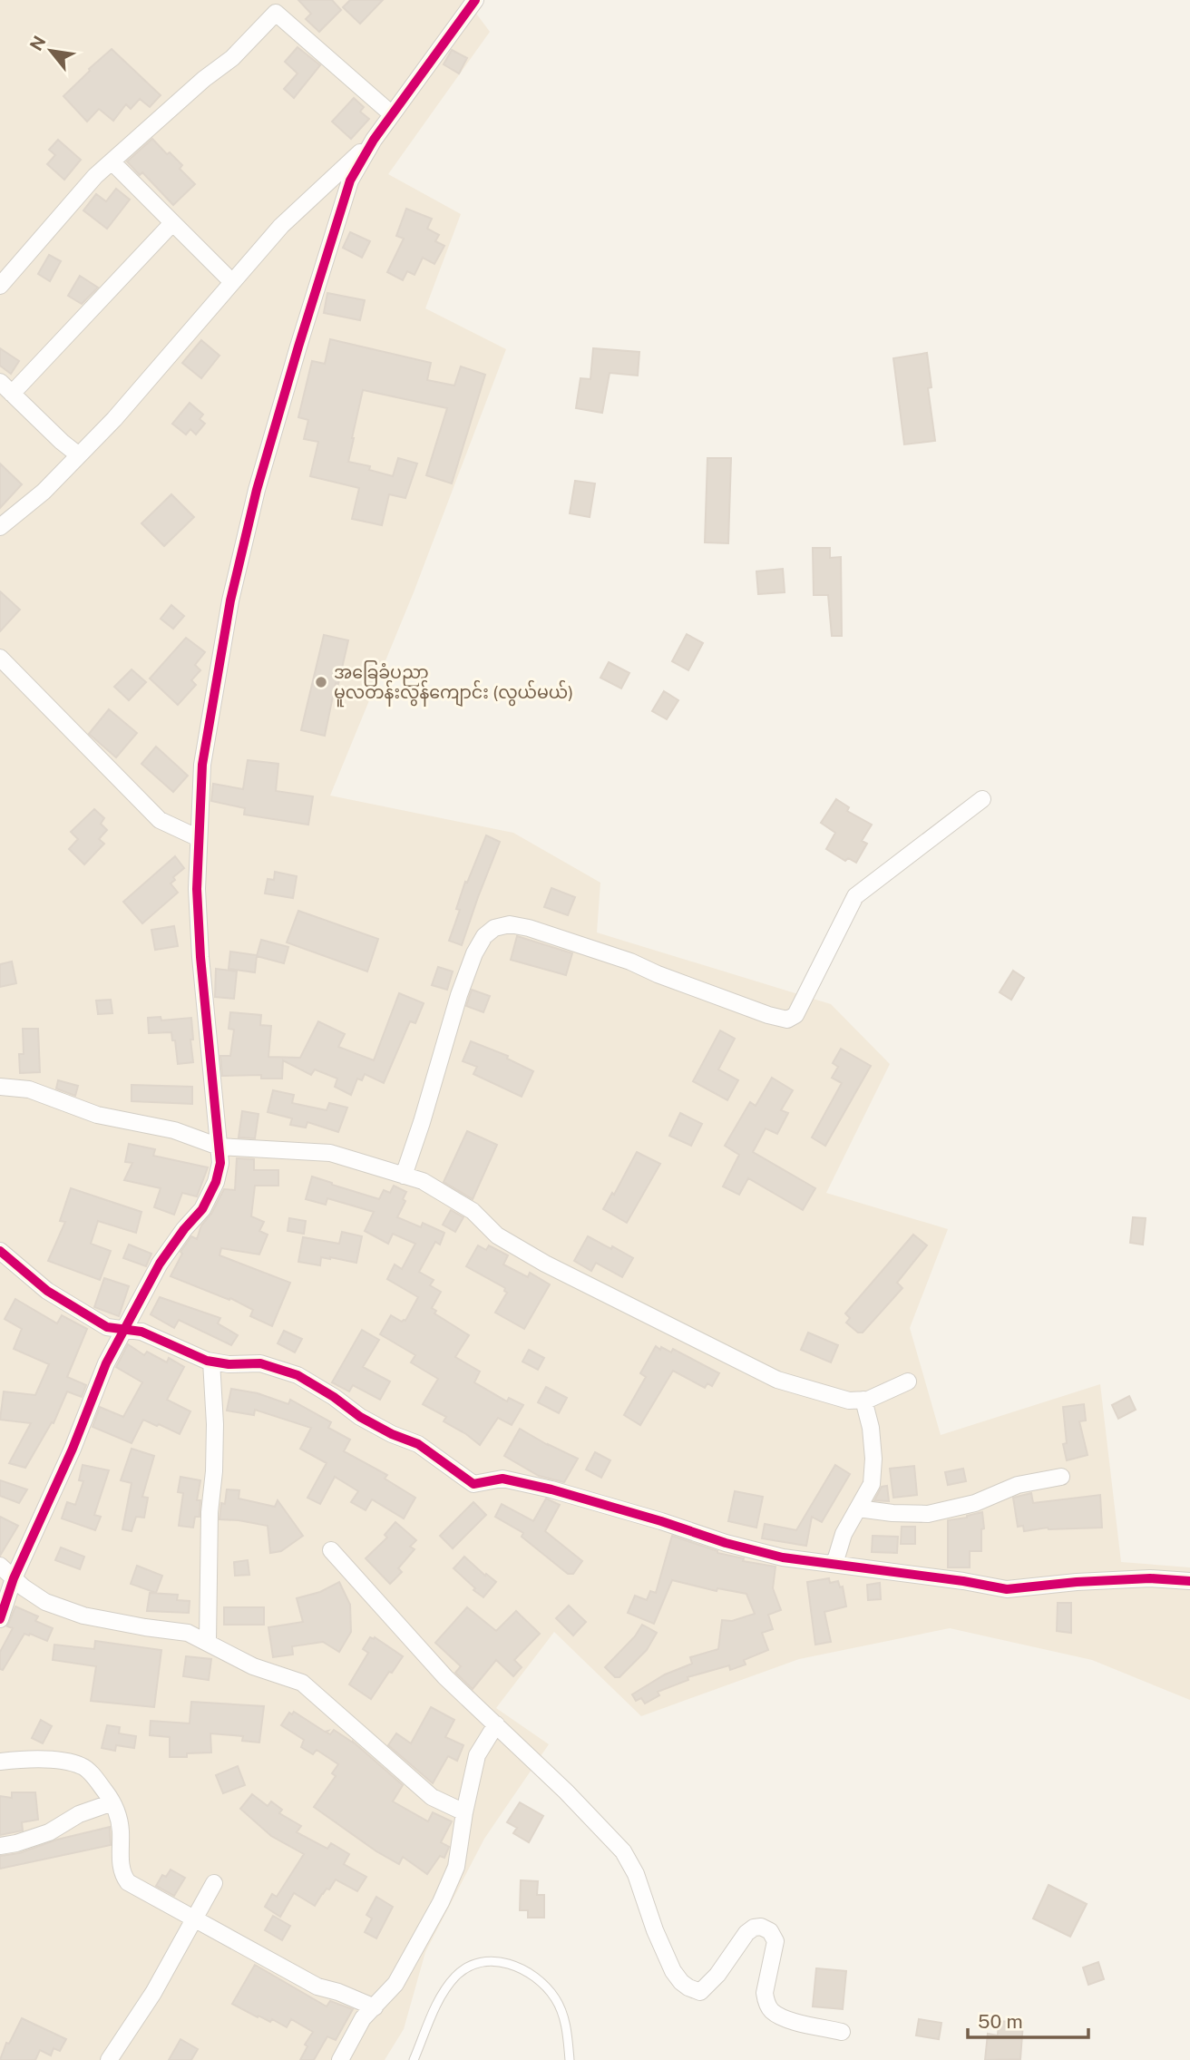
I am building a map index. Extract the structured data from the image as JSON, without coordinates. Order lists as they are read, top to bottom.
{
  "places": ["အခြေခံပညာ မူလတန်းလွန်ကျောင်း (လွယ်မယ်)"],
  "scale_bar": "50 m",
  "north": "top left"
}
